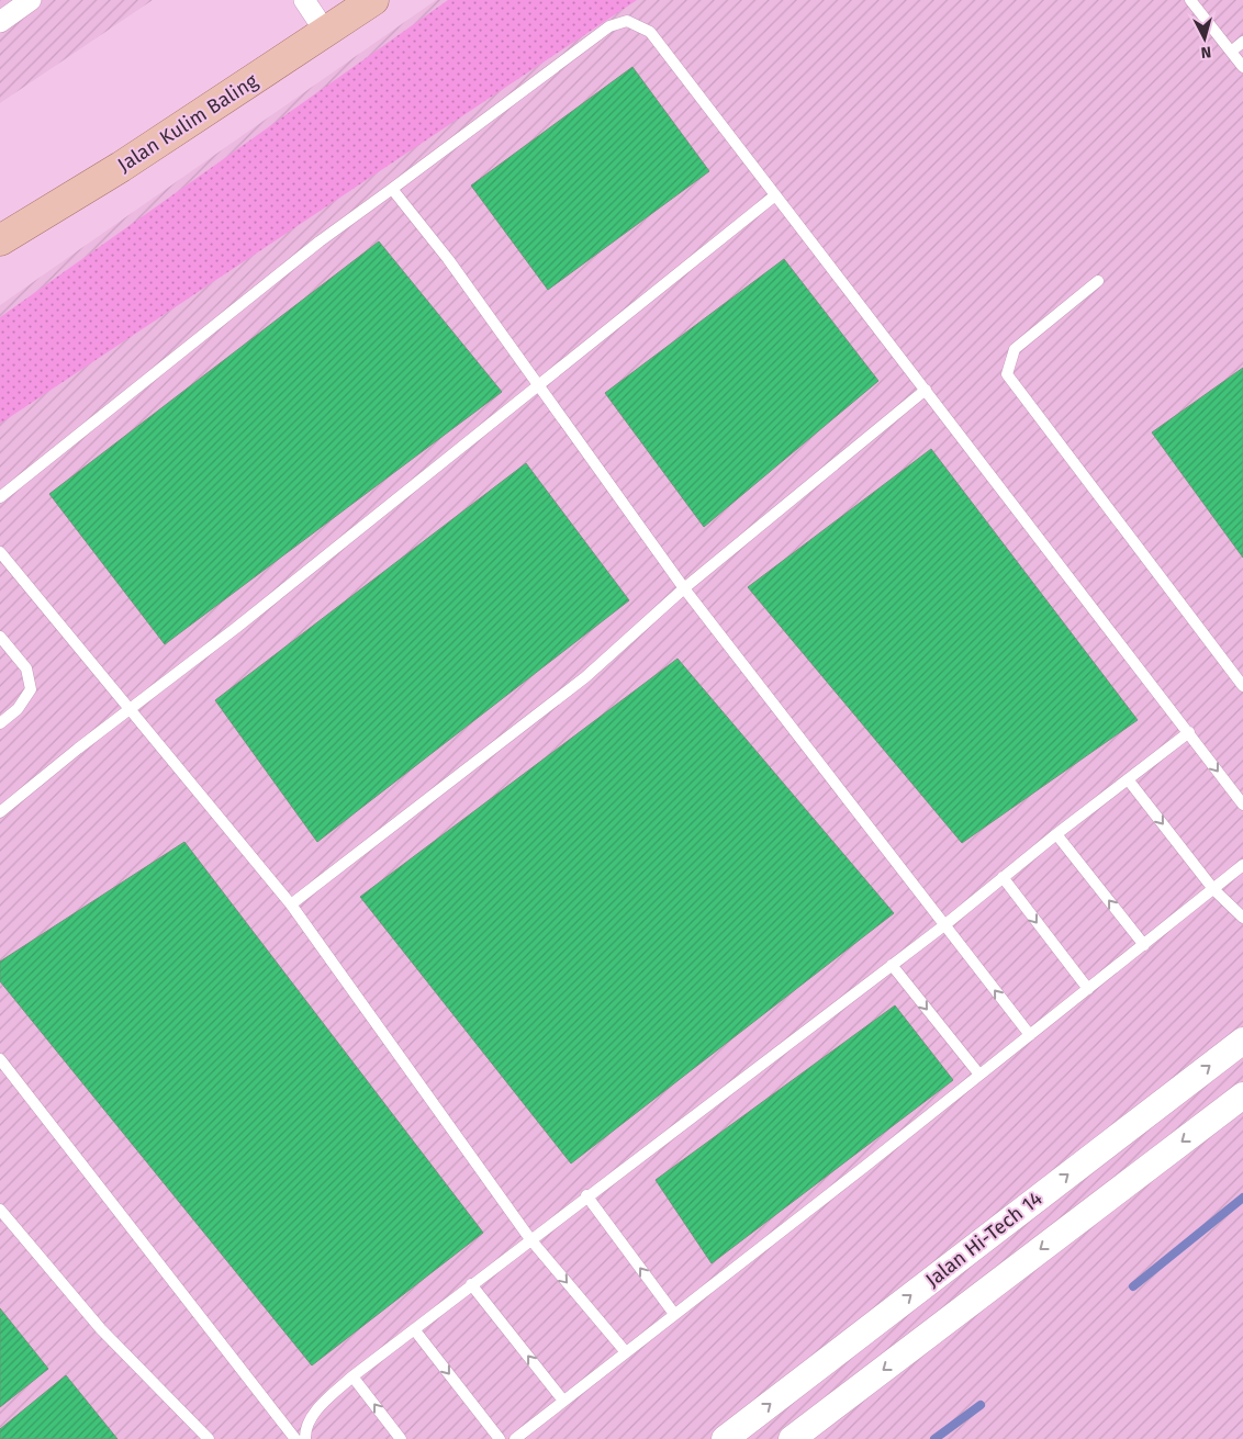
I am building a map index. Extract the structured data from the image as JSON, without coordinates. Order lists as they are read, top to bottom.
{
  "streets": {
    "main road": ["Jalan Kulim Baling"],
    "street": ["Jalan Hi-Tech 14"]
  },
  "north": "bottom"
}
